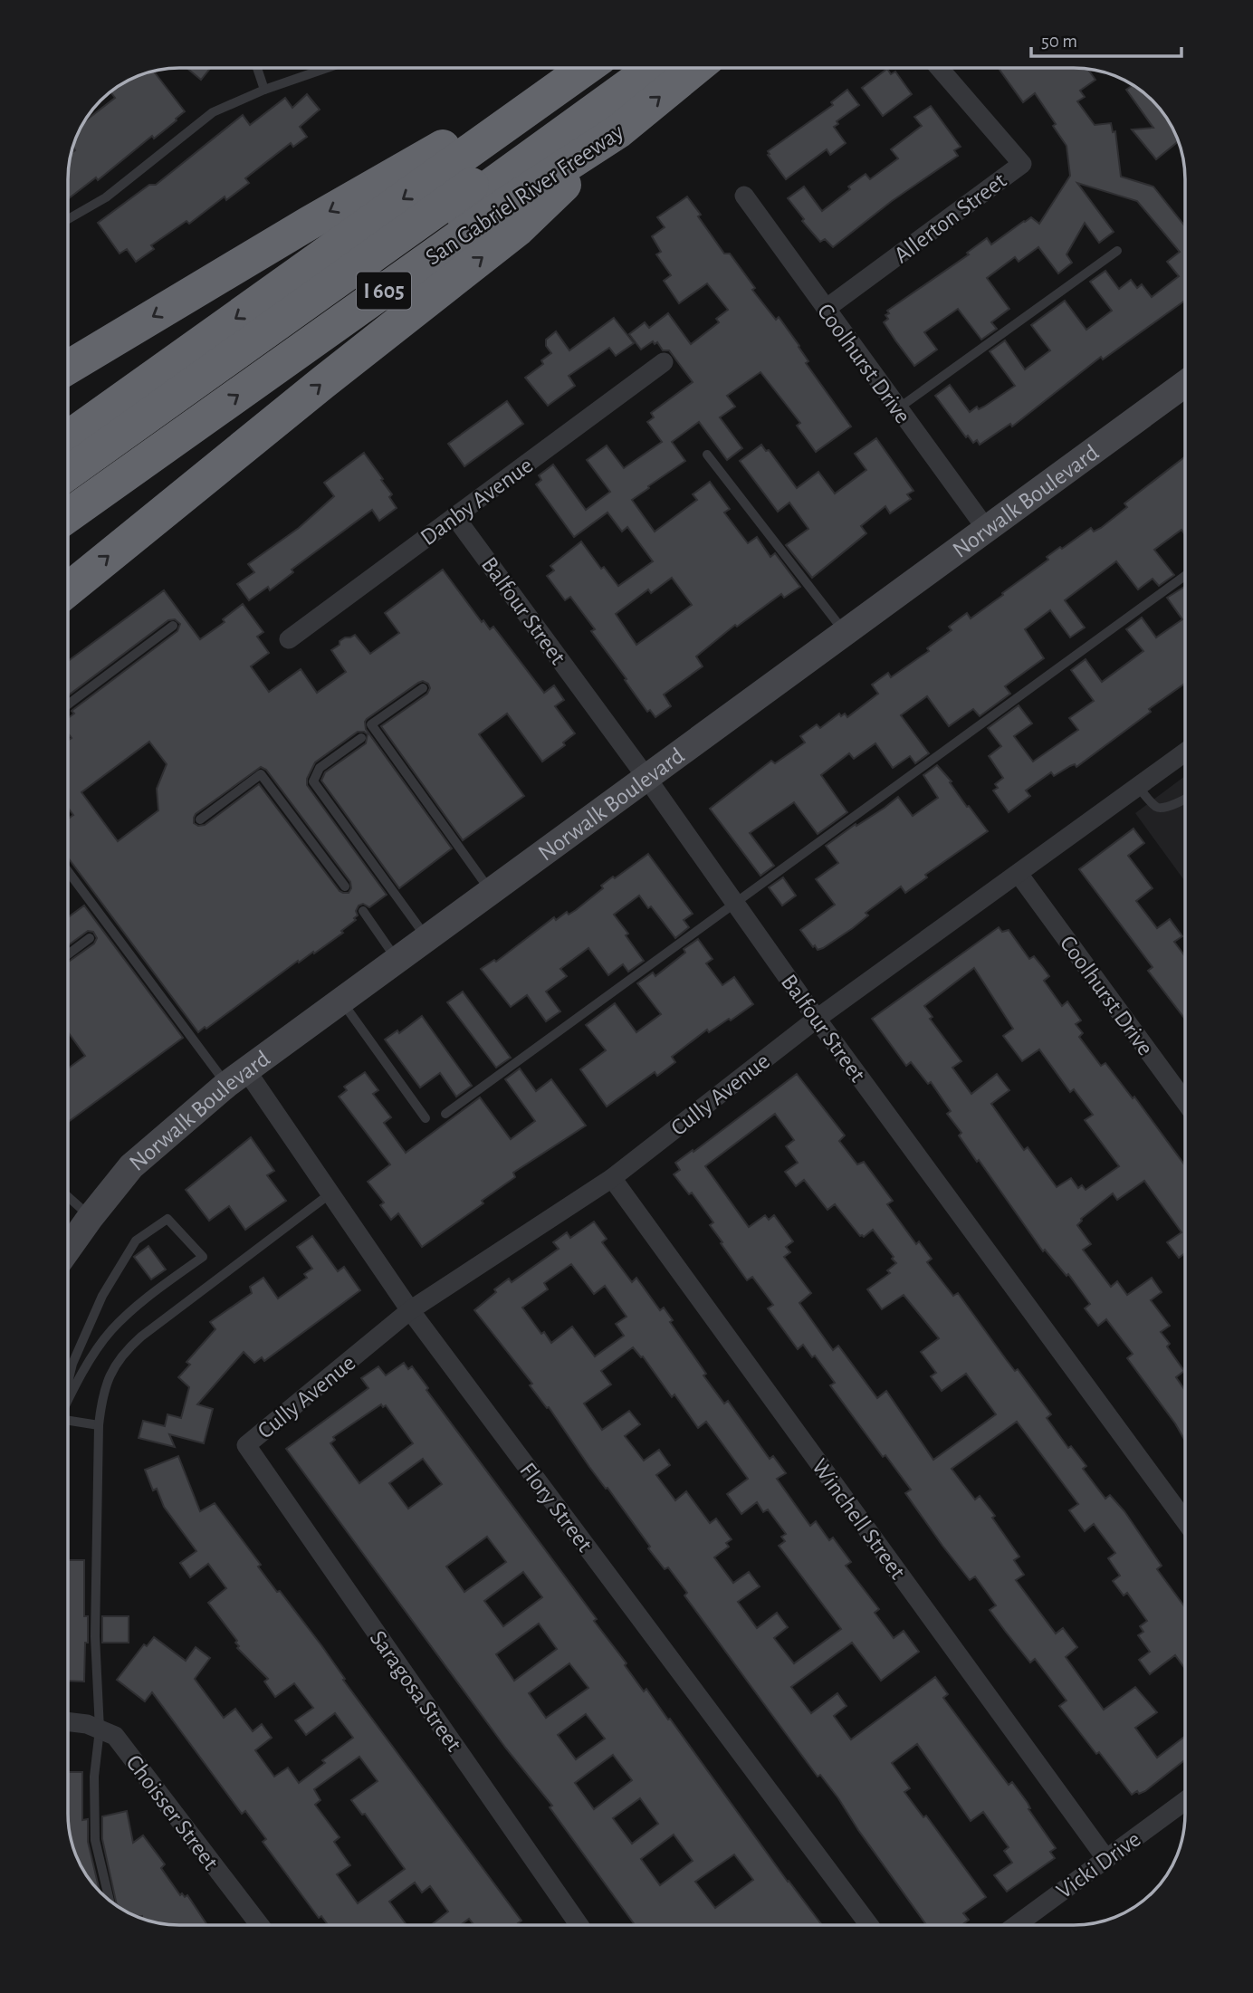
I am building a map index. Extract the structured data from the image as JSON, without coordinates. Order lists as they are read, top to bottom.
{
  "streets": {
    "highway": ["San Gabriel River Freeway", "I 605"],
    "main road": ["Norwalk Boulevard"],
    "street": [
      "Allerton Street",
      "Coolhurst Drive",
      "Danby Avenue",
      "Balfour Street",
      "Cully Avenue",
      "Flory Street",
      "Winchell Street",
      "Saragosa Street",
      "Choisser Street",
      "Vicki Drive"
    ]
  },
  "crossings": [
    ["Allerton Street", "Coolhurst Drive"],
    ["Coolhurst Drive", "Norwalk Boulevard"],
    ["Coolhurst Drive", "Cully Avenue"],
    ["Danby Avenue", "Balfour Street"],
    ["Norwalk Boulevard", "Balfour Street"],
    ["Norwalk Boulevard", "Flory Street"],
    ["Balfour Street", "Cully Avenue"],
    ["Cully Avenue", "Flory Street"],
    ["Cully Avenue", "Winchell Street"],
    ["Cully Avenue", "Saragosa Street"],
    ["Winchell Street", "Vicki Drive"]
  ],
  "scale_bar": "50 m"
}
